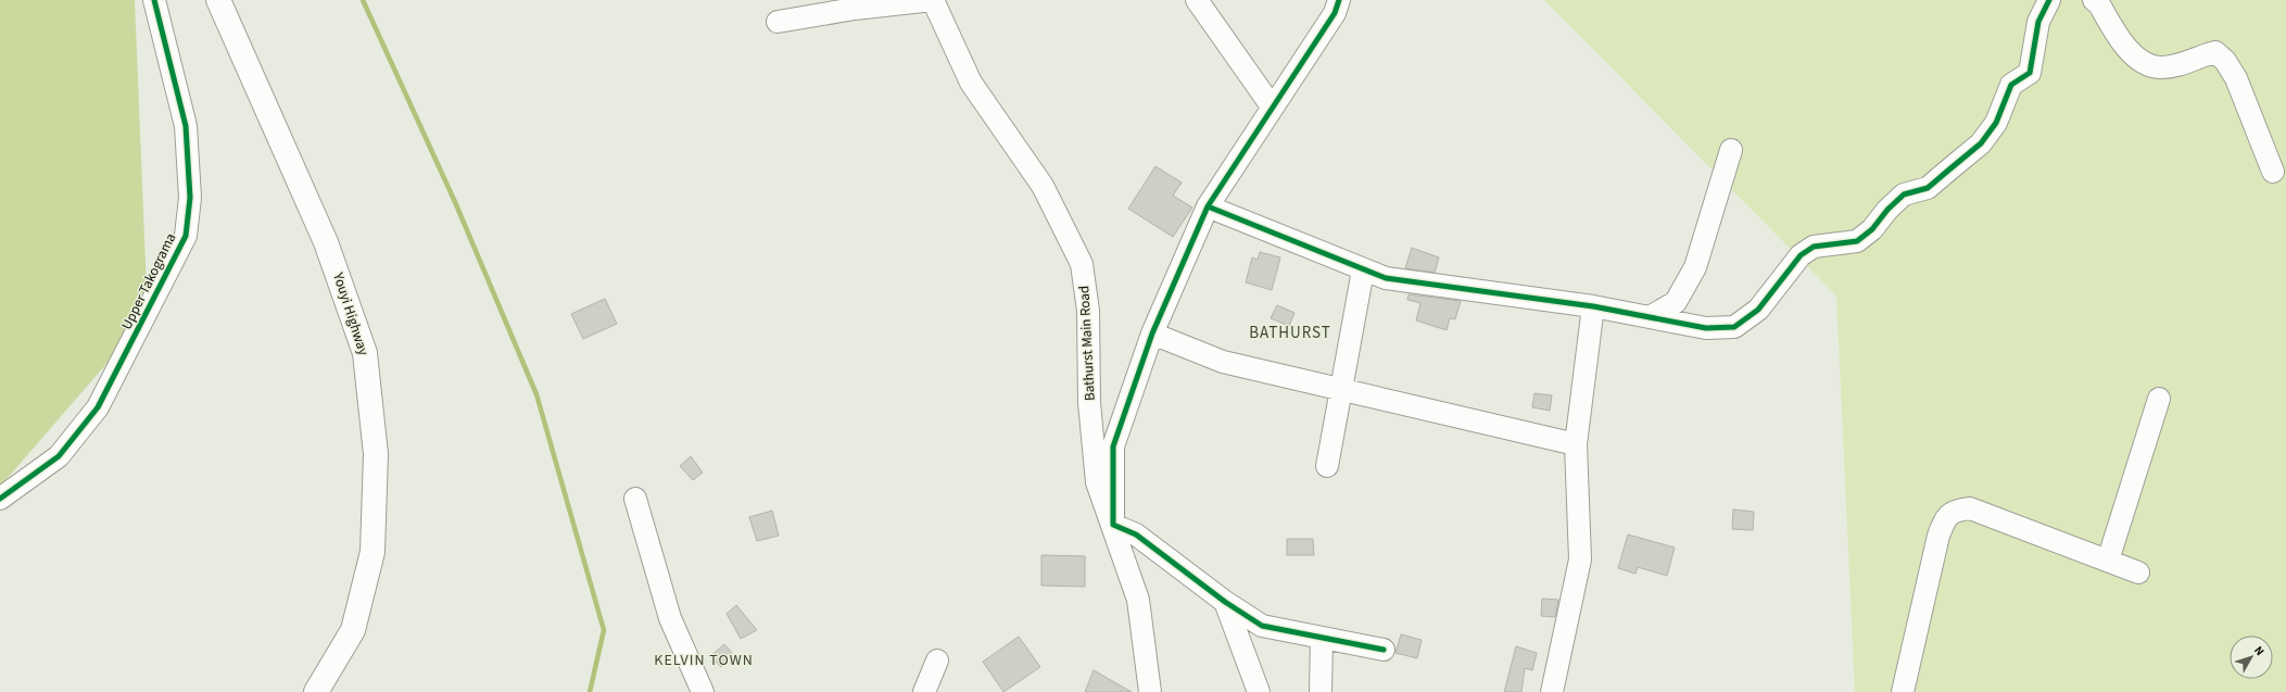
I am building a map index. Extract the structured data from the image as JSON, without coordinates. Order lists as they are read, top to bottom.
{
  "streets": {
    "main road": ["Youyi Highway"],
    "street": ["Upper Takograma", "Bathurst Main Road"]
  },
  "districts": ["BATHURST", "KELVIN TOWN"],
  "north": "top right"
}
